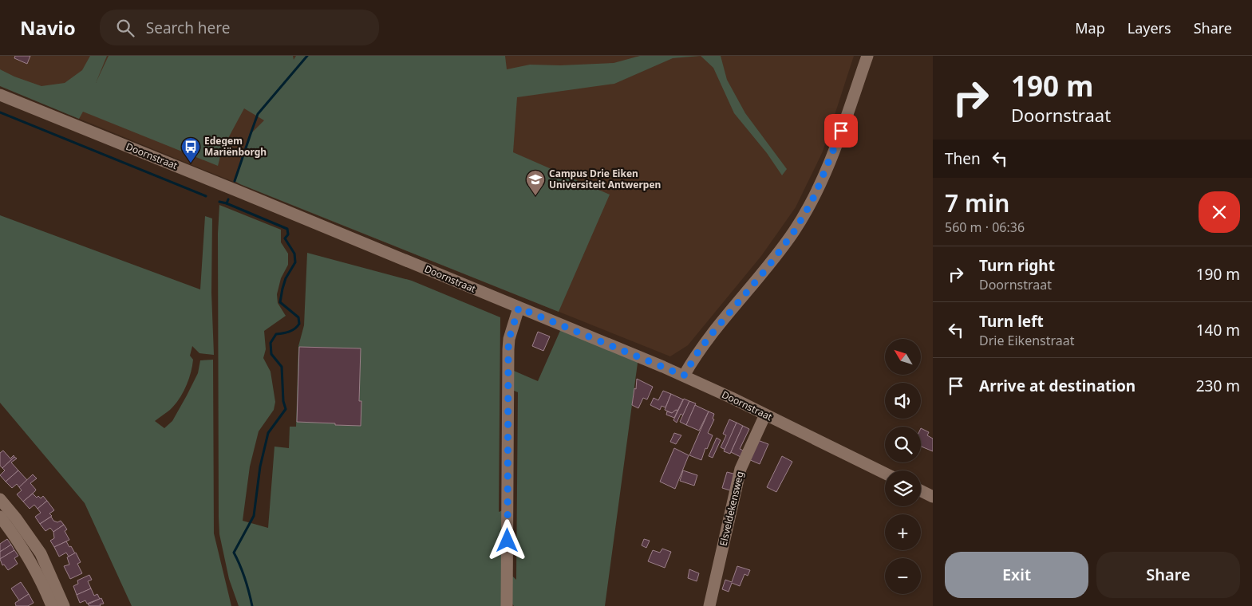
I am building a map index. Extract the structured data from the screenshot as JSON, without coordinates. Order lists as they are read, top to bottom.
{
  "streets": {
    "street": ["Doornstraat", "Elsveldekensweg"]
  },
  "crossings": [
    ["Doornstraat", "Elsveldekensweg"]
  ],
  "places": {
    "bus stop": ["Edegem Mariënborgh"],
    "school or university": ["Campus Drie Eiken Universiteit Antwerpen"]
  },
  "north": "top left",
  "page": {
    "header": "Navio",
    "search": "Search here",
    "nav": ["Map", "Layers", "Share"],
    "turn": ["190 m", "Doornstraat"],
    "then": "Then",
    "heading": ["7 min", "560 m · 06:36"],
    "list": [
      {
        "name": "Turn right",
        "note": "Doornstraat",
        "value": "190 m"
      },
      {
        "name": "Turn left",
        "note": "Drie Eikenstraat",
        "value": "140 m"
      },
      {
        "name": "Arrive at destination",
        "value": "230 m"
      }
    ],
    "map_buttons": ["+", "−"],
    "buttons": ["Exit", "Share"]
  }
}
